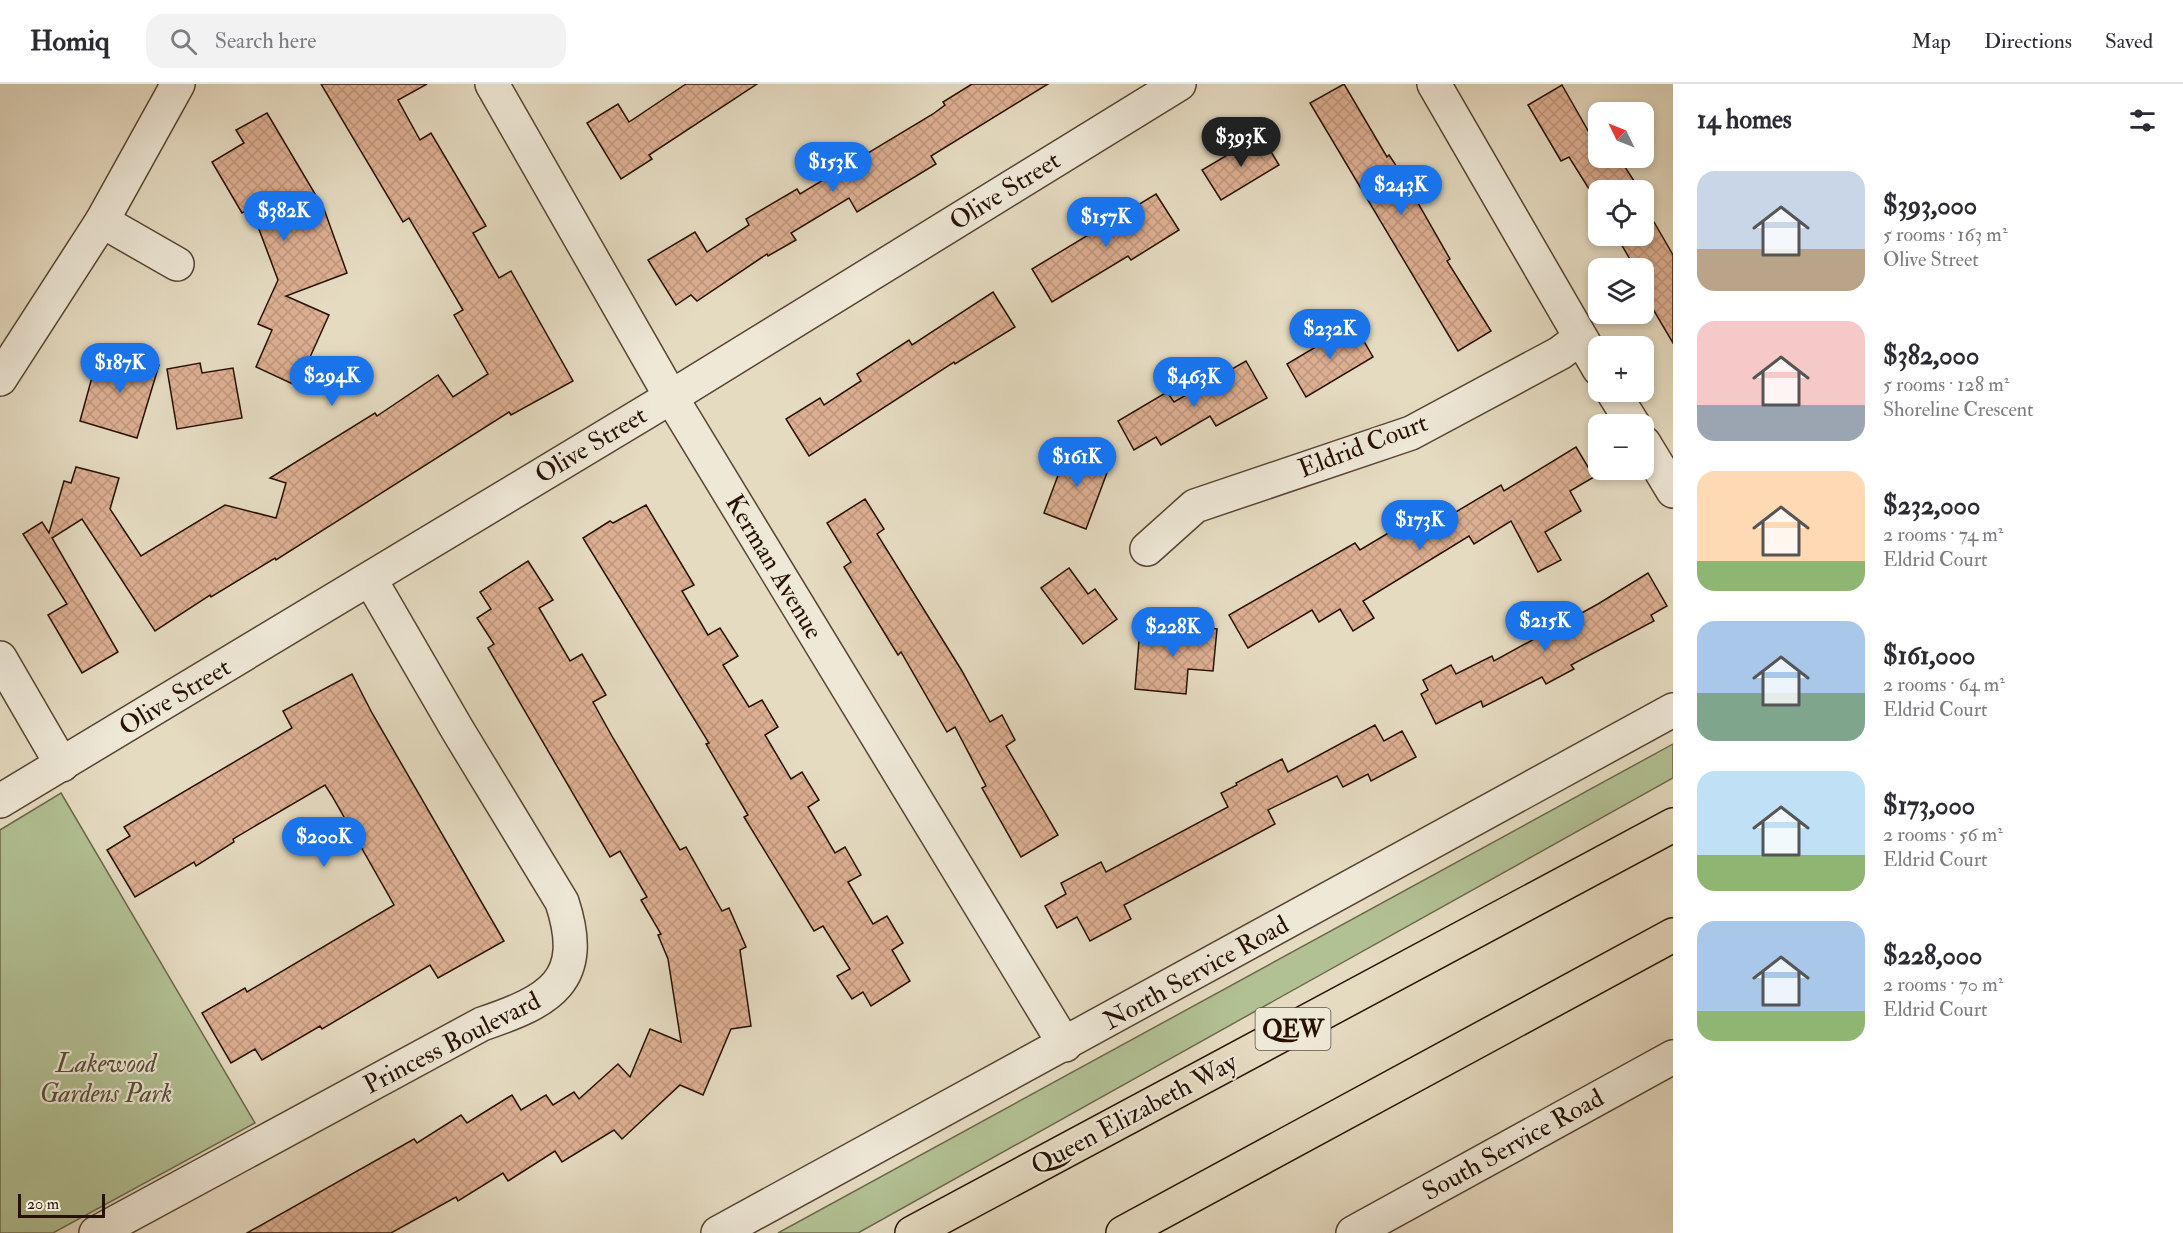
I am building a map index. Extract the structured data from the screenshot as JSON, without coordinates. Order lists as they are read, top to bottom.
{
  "streets": {
    "highway": ["QEW", "Queen Elizabeth Way"],
    "street": [
      "Olive Street",
      "Eldrid Court",
      "Kerman Avenue",
      "North Service Road",
      "Princess Boulevard",
      "South Service Road"
    ]
  },
  "crossings": [
    ["Olive Street", "Kerman Avenue"],
    ["Olive Street", "Princess Boulevard"],
    ["Kerman Avenue", "North Service Road"]
  ],
  "parks": ["Lakewood Gardens Park"],
  "scale_bar": "20 m",
  "north": "top left",
  "page": {
    "header": "Homiq",
    "search": "Search here",
    "nav": ["Map", "Directions", "Saved"],
    "heading": "14 homes",
    "map_buttons": ["+", "−"],
    "price": [
      "$393K",
      "$153K",
      "$243K",
      "$382K",
      "$157K",
      "$232K",
      "$187K",
      "$294K",
      "$463K",
      "$161K",
      "$173K",
      "$215K",
      "$228K",
      "$200K"
    ],
    "list": [
      {
        "name": "$393,000",
        "note": "5 rooms · 163 m² · Olive Street"
      },
      {
        "name": "$382,000",
        "note": "5 rooms · 128 m² · Shoreline Crescent"
      },
      {
        "name": "$232,000",
        "note": "2 rooms · 74 m² · Eldrid Court"
      },
      {
        "name": "$161,000",
        "note": "2 rooms · 64 m² · Eldrid Court"
      },
      {
        "name": "$173,000",
        "note": "2 rooms · 56 m² · Eldrid Court"
      },
      {
        "name": "$228,000",
        "note": "2 rooms · 70 m² · Eldrid Court"
      }
    ],
    "scale": "20 m"
  }
}
